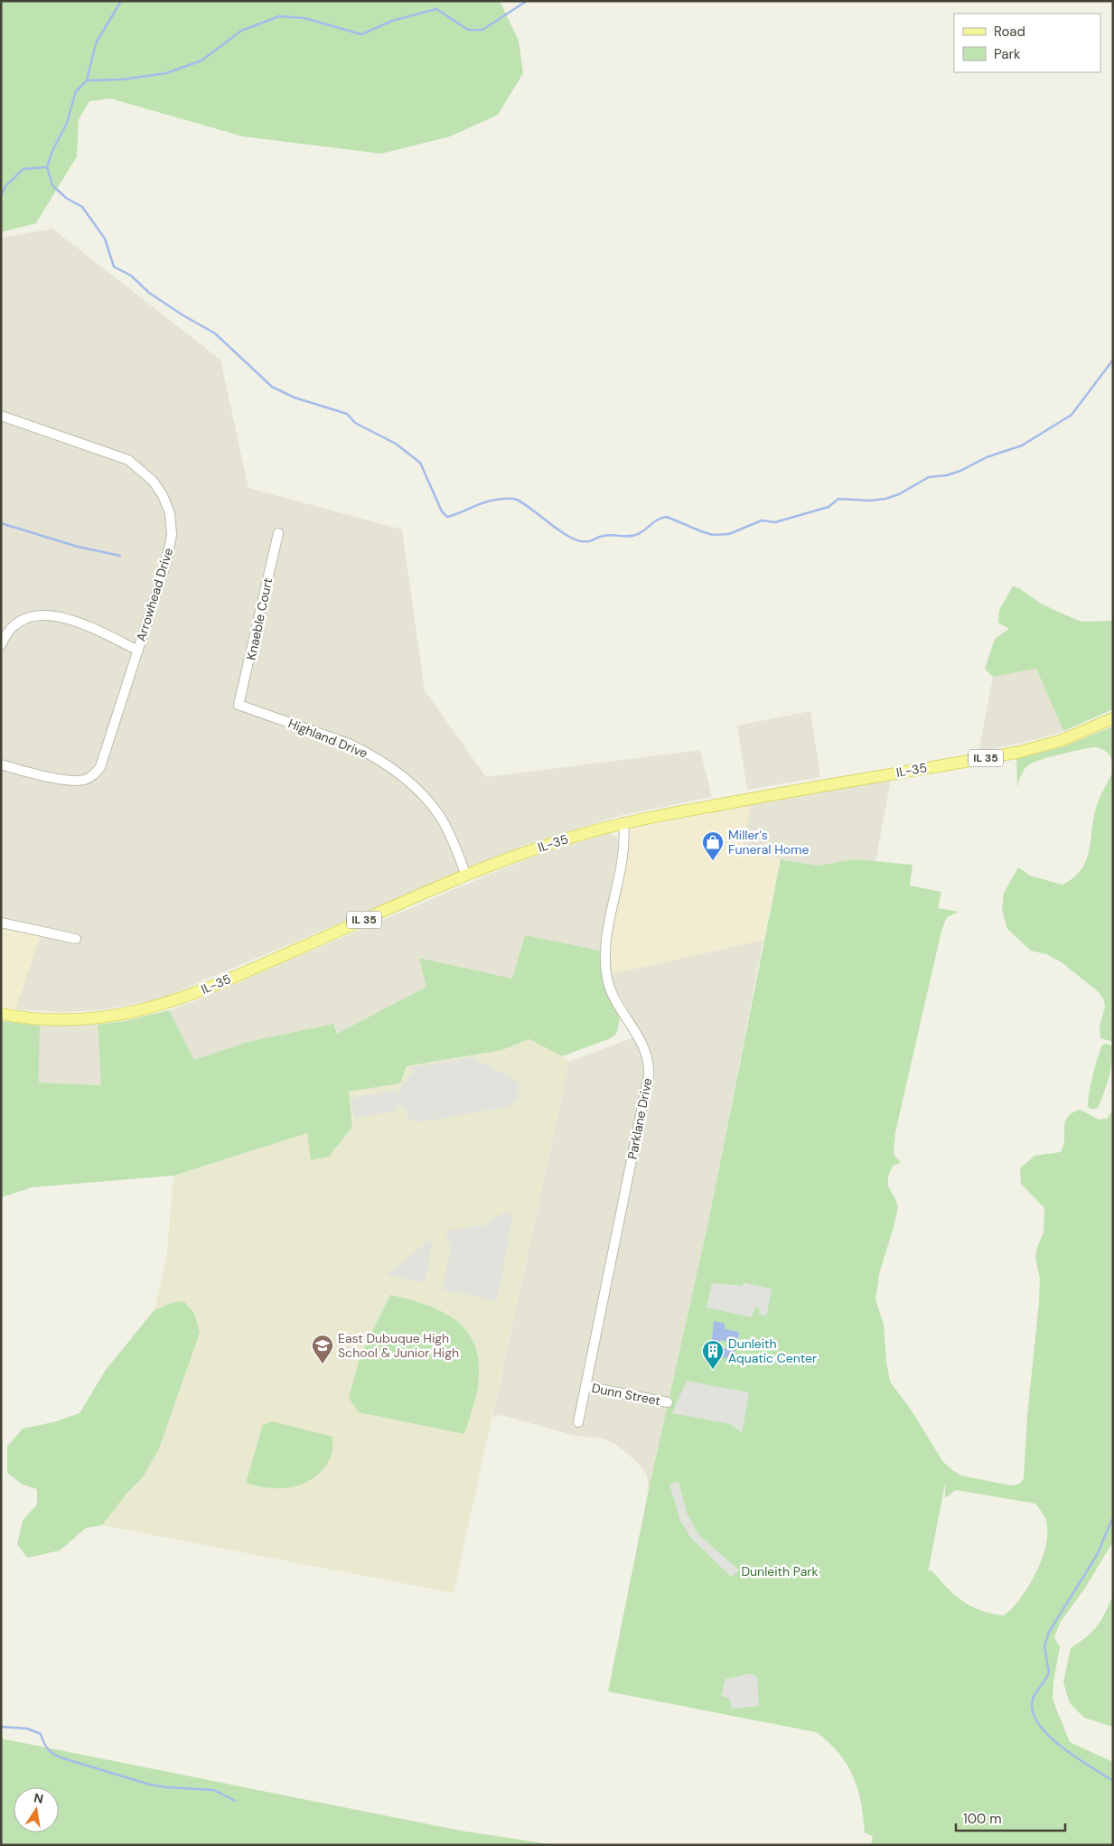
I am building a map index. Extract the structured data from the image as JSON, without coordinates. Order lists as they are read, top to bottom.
{
  "streets": {
    "main road": ["IL 35", "IL-35"],
    "street": [
      "Arrowhead Drive",
      "Knaeble Court",
      "Highland Drive",
      "Parklane Drive",
      "Dunn Street"
    ]
  },
  "crossings": [
    ["Knaeble Court", "Highland Drive"],
    ["Highland Drive", "IL-35"],
    ["IL-35", "Parklane Drive"],
    ["Parklane Drive", "Dunn Street"]
  ],
  "parks": ["Dunleith Park"],
  "places": {
    "shop": ["Miller's Funeral Home"],
    "school or university": ["East Dubuque High School & Junior High"],
    "building": ["Dunleith Aquatic Center"]
  },
  "legend": ["Road", "Park"],
  "scale_bar": "100 m",
  "north": "top"
}
